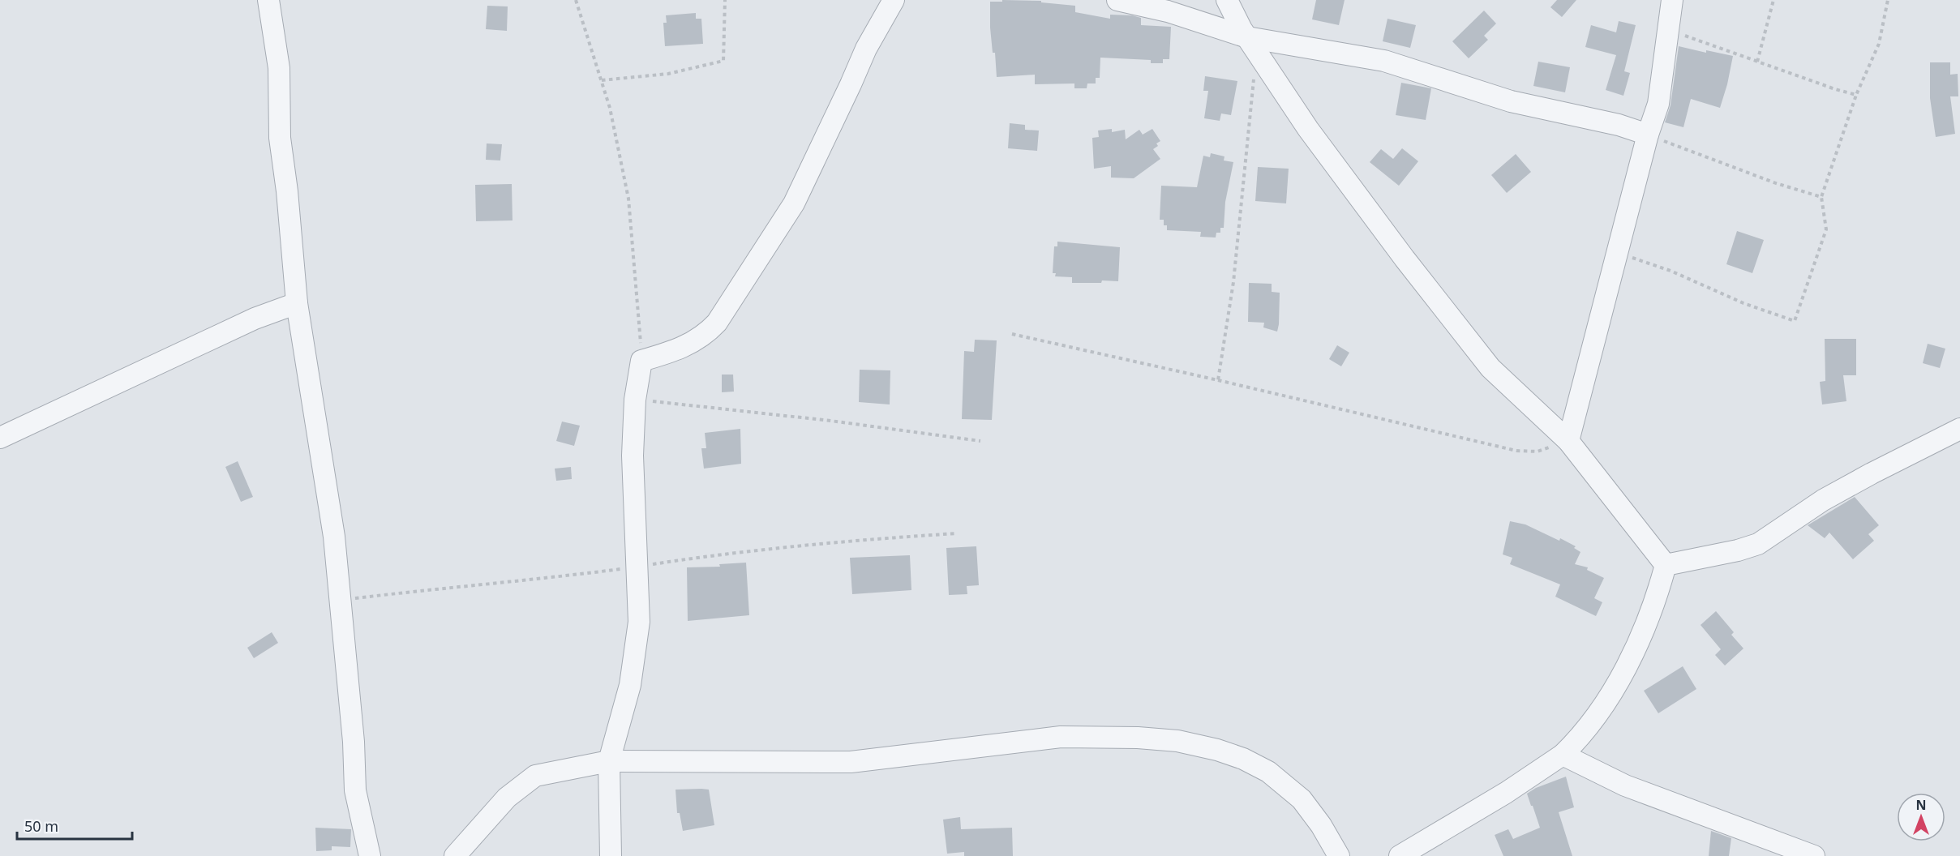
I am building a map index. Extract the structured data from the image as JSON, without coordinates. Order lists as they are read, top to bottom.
{
  "scale_bar": "50 m",
  "north": "top"
}
